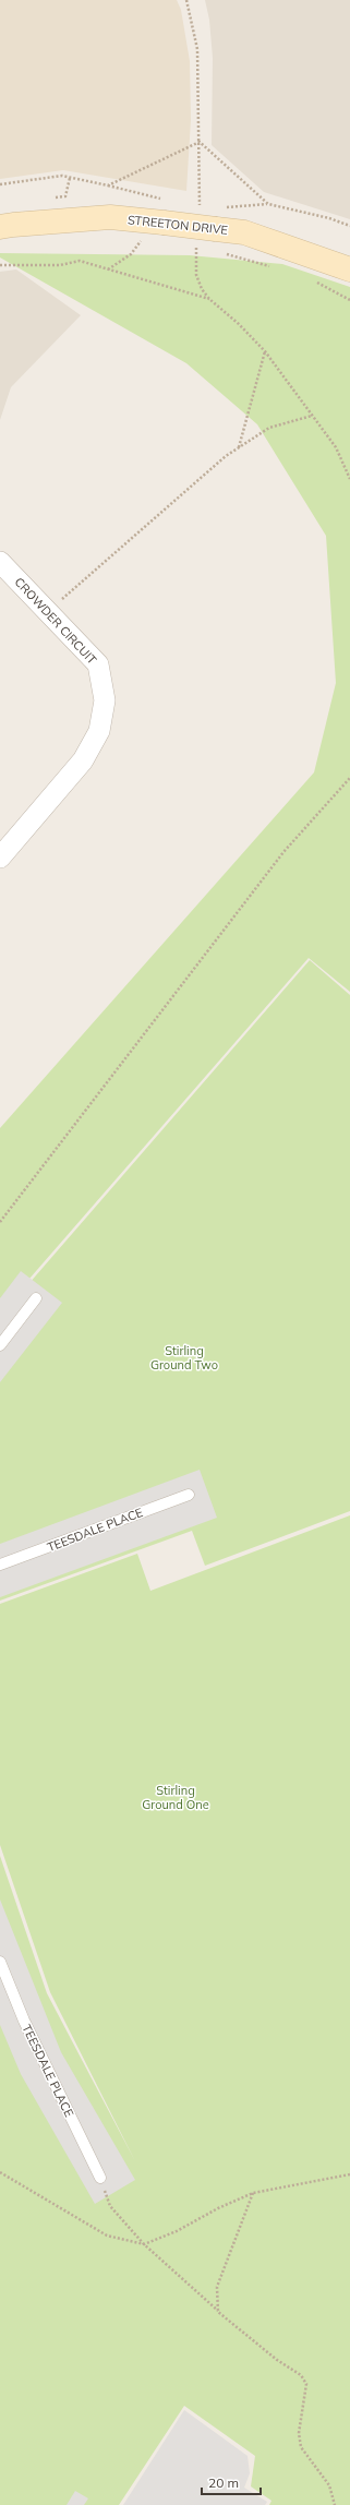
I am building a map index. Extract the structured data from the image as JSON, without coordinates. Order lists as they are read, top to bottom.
{
  "streets": {
    "main road": ["STREETON DRIVE"],
    "street": ["CROWDER CIRCUIT"],
    "lane": ["TEESDALE PLACE"]
  },
  "parks": ["Stirling Ground Two", "Stirling Ground One"],
  "scale_bar": "20 m"
}
